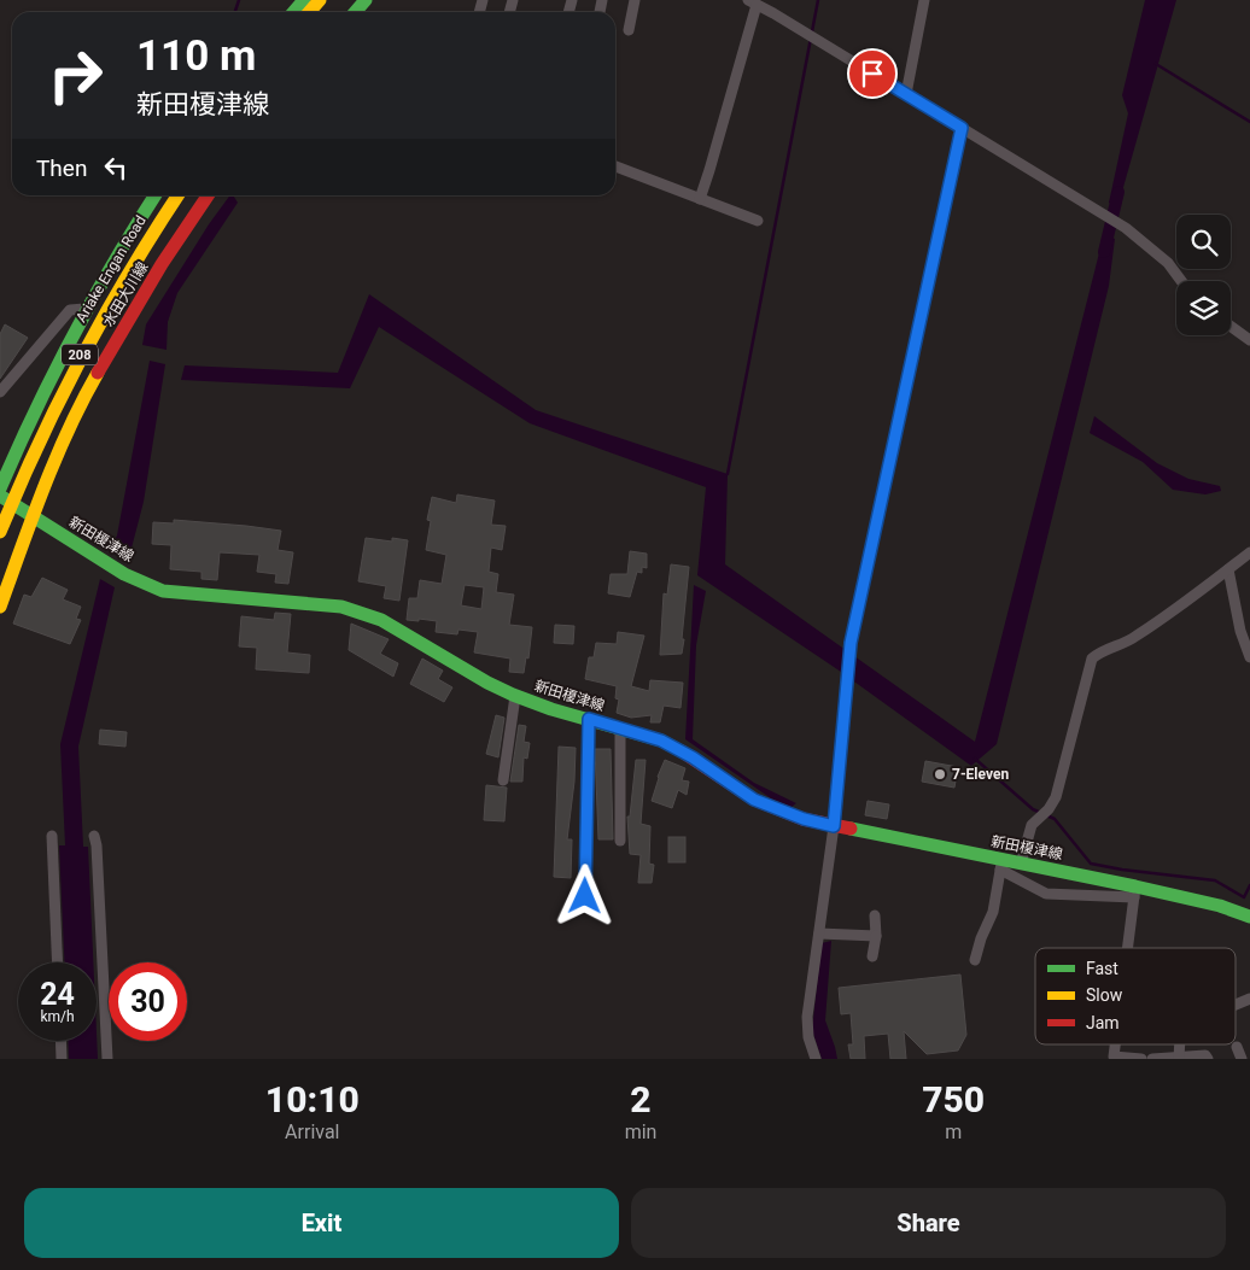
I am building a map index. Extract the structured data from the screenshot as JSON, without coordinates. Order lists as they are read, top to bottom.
{
  "streets": {
    "main road": [
      "Ariake Engan Road",
      "水田大川線",
      "208",
      "新田榎津線"
    ]
  },
  "crossings": [
    ["水田大川線", "新田榎津線"]
  ],
  "places": ["7-Eleven"],
  "legend": ["Fast", "Slow", "Jam"],
  "page": {
    "turn": ["110 m", "新田榎津線"],
    "then": "Then",
    "speed": "24 km/h",
    "limit": "30",
    "eta": [
      "10:10",
      "Arrival",
      "2",
      "min",
      "750",
      "m"
    ],
    "buttons": ["Exit", "Share"]
  }
}
